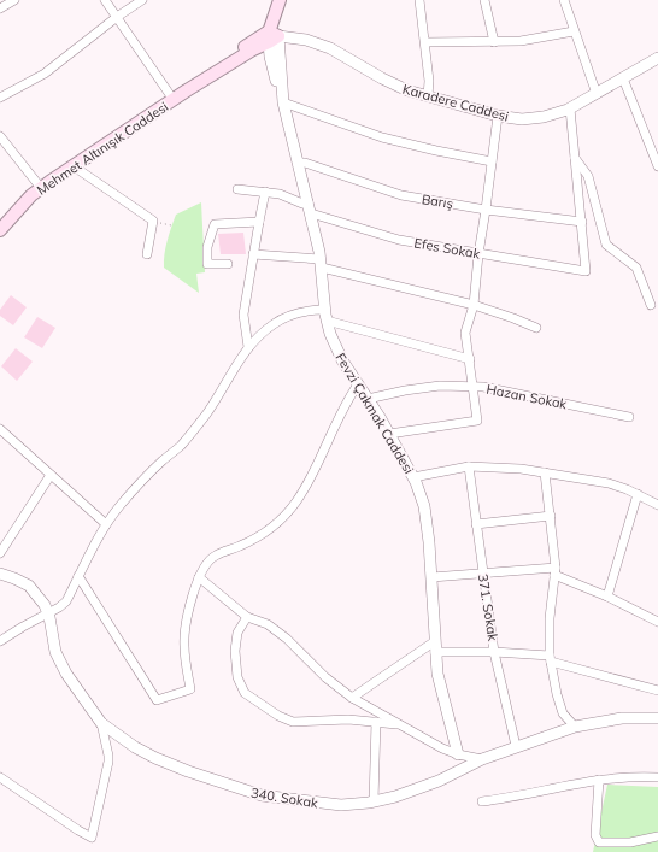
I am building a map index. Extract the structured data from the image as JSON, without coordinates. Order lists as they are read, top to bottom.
{
  "streets": {
    "main road": ["Mehmet Altınışık Caddesi", "Fevzi Çakmak Caddesi"],
    "street": [
      "Karadere Caddesi",
      "Barış",
      "Efes Sokak",
      "Hazan Sokak",
      "371. Sokak",
      "340. Sokak"
    ]
  },
  "crossings": [
    ["Karadere Caddesi", "Mehmet Altınışık Caddesi"],
    ["Karadere Caddesi", "Fevzi Çakmak Caddesi"],
    ["Mehmet Altınışık Caddesi", "Fevzi Çakmak Caddesi"],
    ["Barış", "Efes Sokak"],
    ["Barış", "Fevzi Çakmak Caddesi"],
    ["Efes Sokak", "Fevzi Çakmak Caddesi"],
    ["Hazan Sokak", "Fevzi Çakmak Caddesi"],
    ["371. Sokak", "340. Sokak"]
  ]
}
